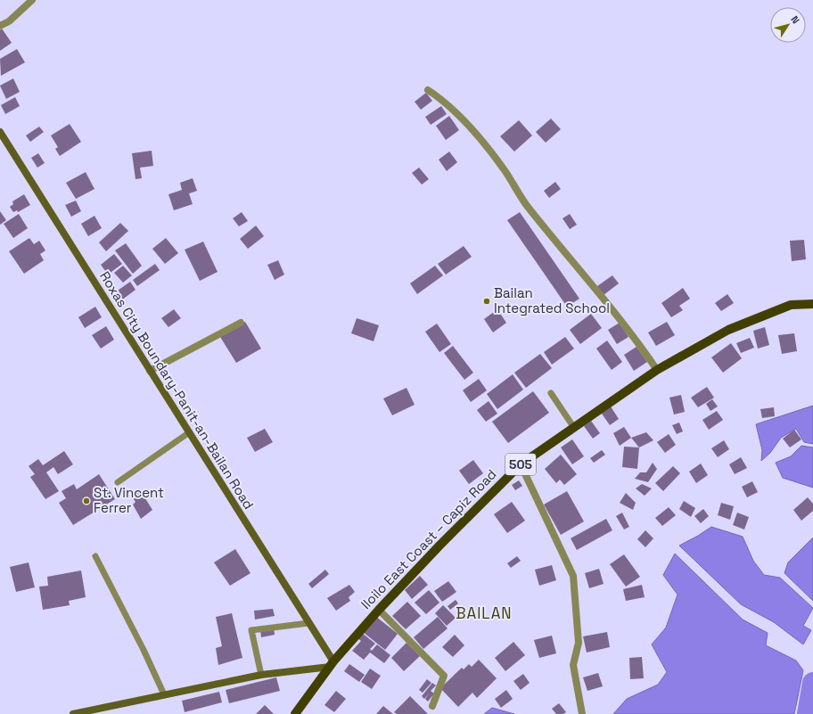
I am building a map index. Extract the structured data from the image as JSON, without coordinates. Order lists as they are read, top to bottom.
{
  "streets": {
    "main road": ["Roxas City Boundary-Panit-an-Bailan Road", "505", "Iloilo East Coast – Capiz Road"]
  },
  "crossings": [
    ["Roxas City Boundary-Panit-an-Bailan Road", "Iloilo East Coast – Capiz Road"]
  ],
  "districts": ["BAILAN"],
  "places": ["Bailan Integrated School", "St. Vincent Ferrer"],
  "north": "top right"
}
